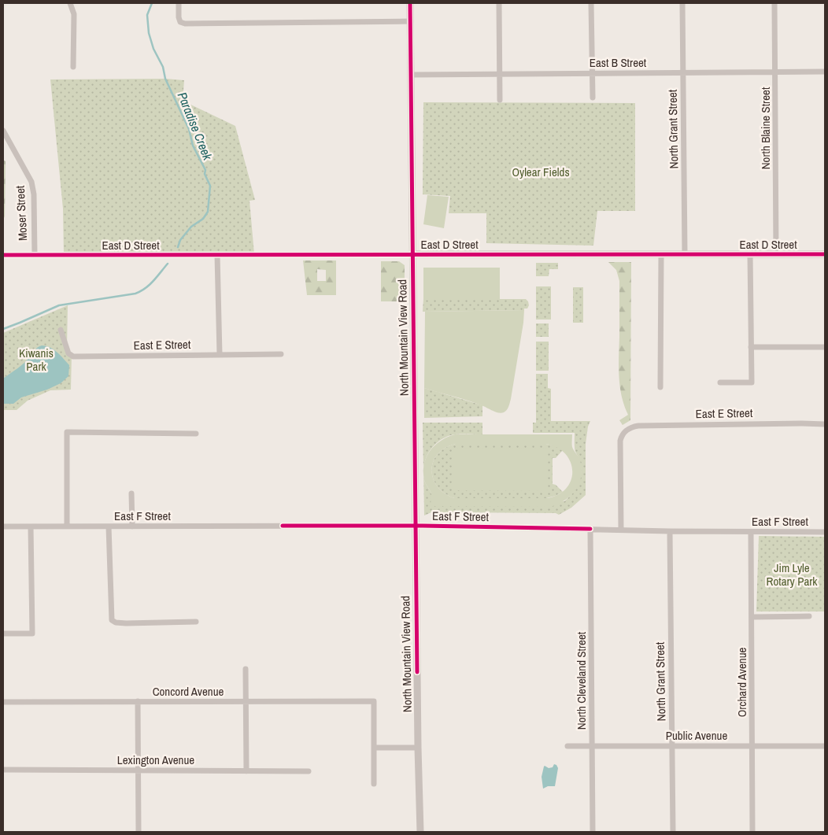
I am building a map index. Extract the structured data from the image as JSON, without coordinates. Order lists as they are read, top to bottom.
{
  "streets": {
    "street": [
      "East B Street",
      "North Blaine Street",
      "North Grant Street",
      "Moser Street",
      "East D Street",
      "North Mountain View Road",
      "East E Street",
      "East F Street",
      "North Cleveland Street",
      "Orchard Avenue",
      "Concord Avenue",
      "Public Avenue",
      "Lexington Avenue"
    ]
  },
  "crossings": [
    ["East B Street", "North Blaine Street"],
    ["East B Street", "North Grant Street"],
    ["East B Street", "North Mountain View Road"],
    ["North Blaine Street", "East D Street"],
    ["North Grant Street", "East D Street"],
    ["North Grant Street", "East F Street"],
    ["North Grant Street", "Public Avenue"],
    ["Moser Street", "East D Street"],
    ["East D Street", "North Mountain View Road"],
    ["North Mountain View Road", "East F Street"],
    ["East E Street", "East F Street"],
    ["East F Street", "North Cleveland Street"],
    ["East F Street", "Orchard Avenue"],
    ["North Cleveland Street", "Public Avenue"],
    ["Orchard Avenue", "Public Avenue"]
  ],
  "water": ["Paradise Creek"],
  "parks": ["Oylear Fields", "Kiwanis Park", "Jim Lyle Rotary Park"]
}
